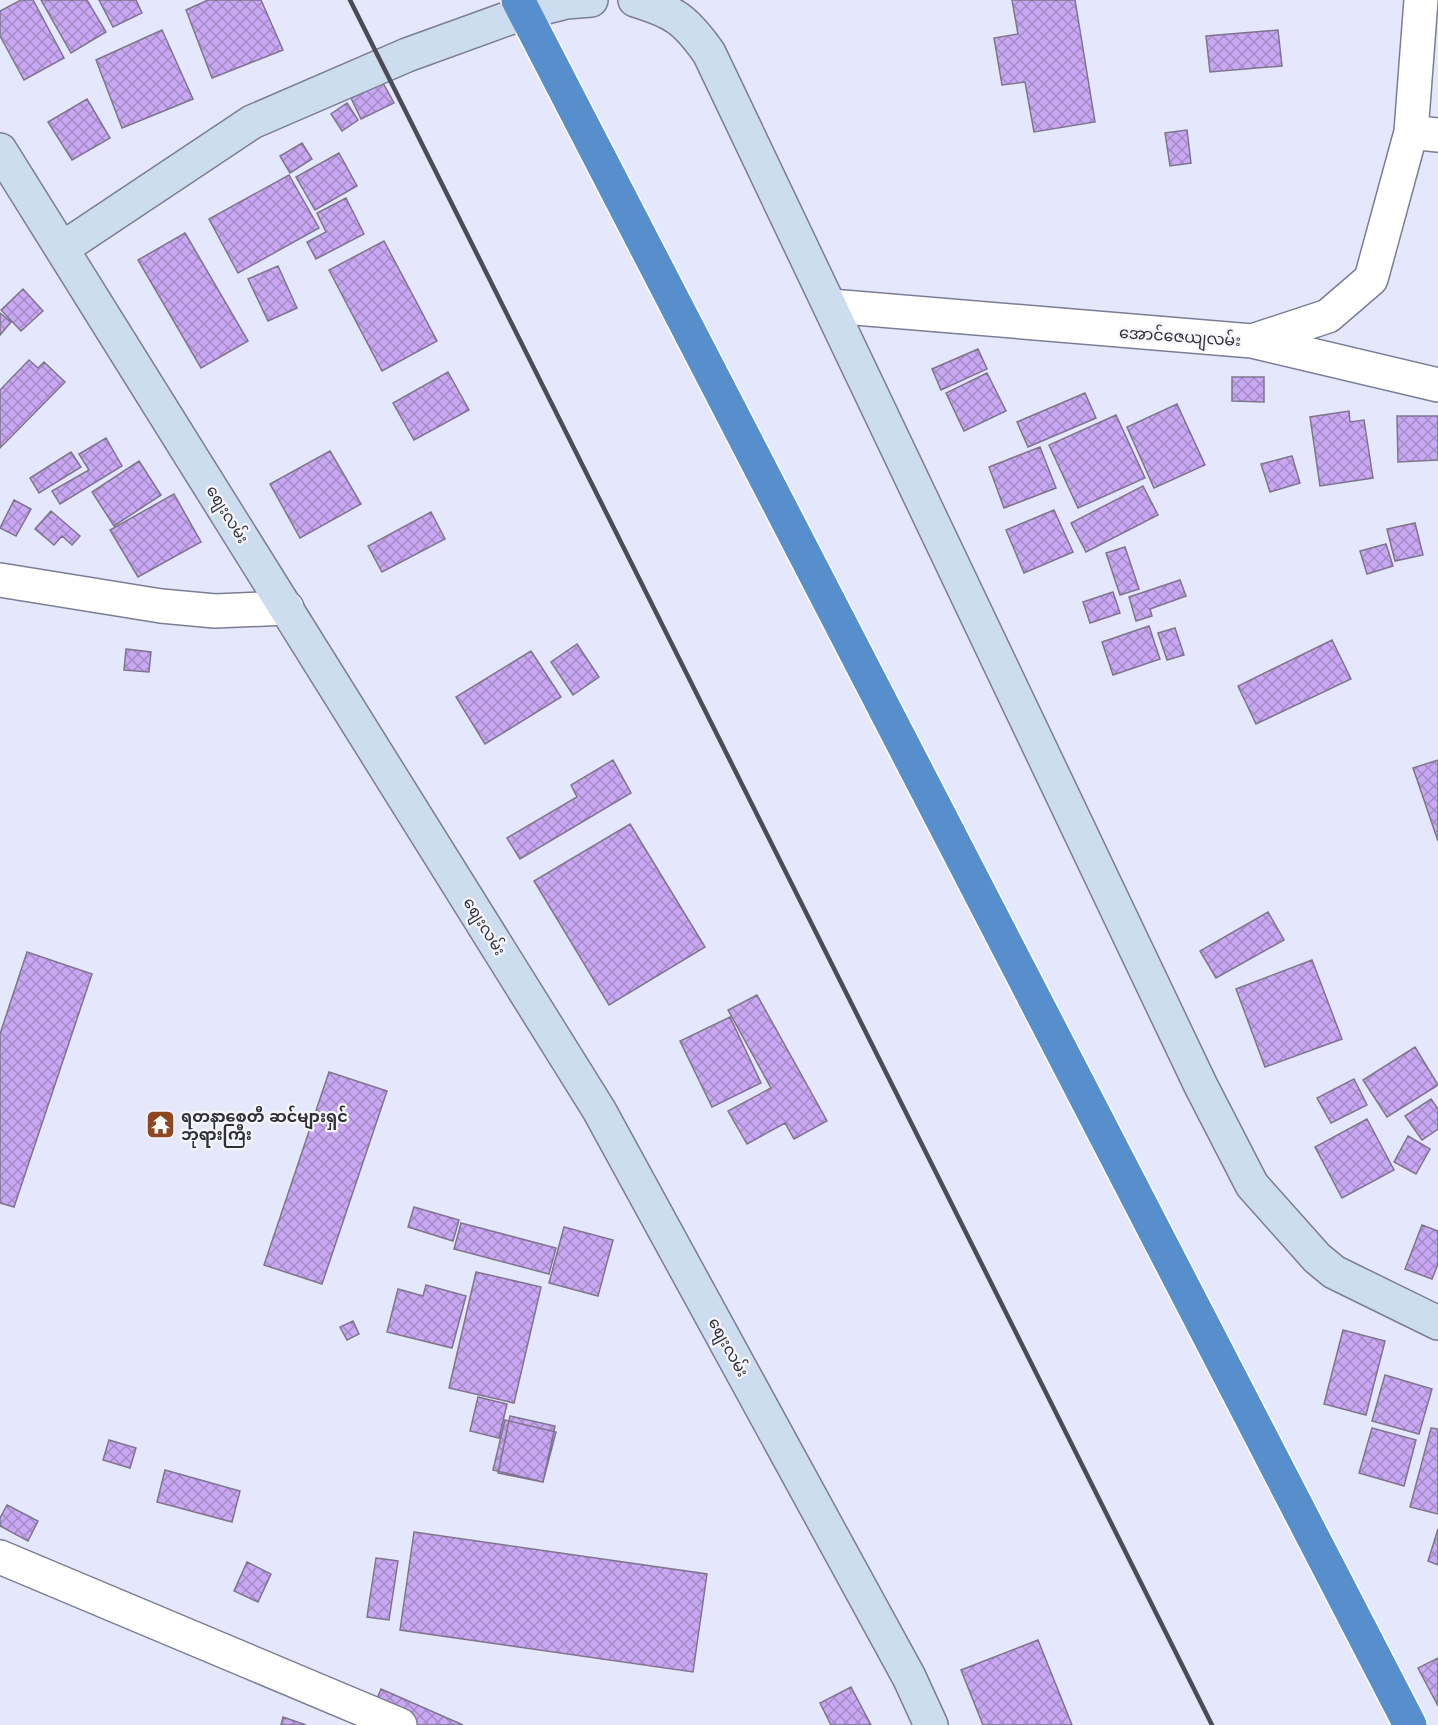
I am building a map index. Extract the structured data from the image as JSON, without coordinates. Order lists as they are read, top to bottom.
{
  "streets": {
    "street": ["အောင်ဇေယျလမ်း", "စျေးလမ်း"]
  },
  "places": {
    "temple": ["ရတနာစေတီ ဆင်များရှင် ဘုရားကြီး"]
  }
}
